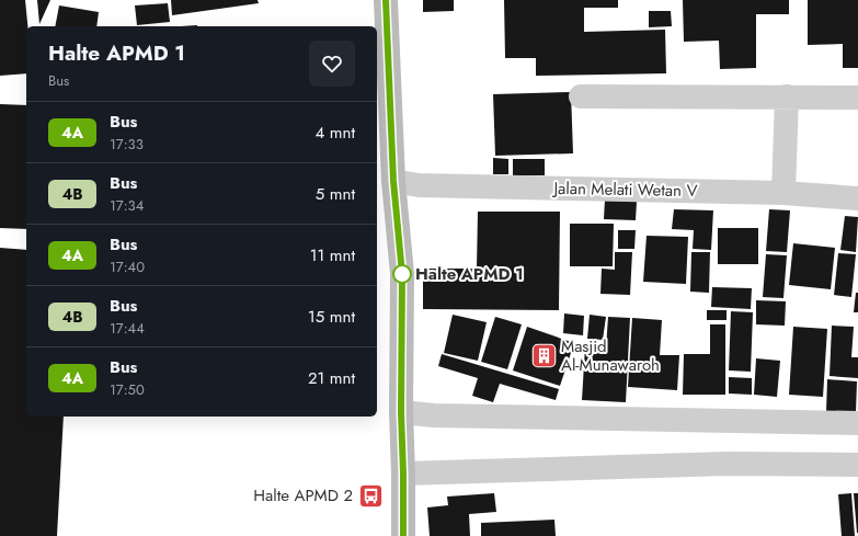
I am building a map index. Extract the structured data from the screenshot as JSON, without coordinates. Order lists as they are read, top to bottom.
{
  "streets": {
    "street": ["Jalan Melati Wetan V"]
  },
  "places": {
    "other": ["Halte APMD 1"],
    "building": ["Masjid Al-Munawaroh"],
    "bus stop": ["Halte APMD 2"]
  },
  "lines": ["bus line 4A"],
  "page": {
    "heading": ["Halte APMD 1", "Bus"],
    "list": [
      {
        "mark": "4A",
        "name": "Bus",
        "note": "17:33",
        "value": "4 mnt"
      },
      {
        "mark": "4B",
        "name": "Bus",
        "note": "17:34",
        "value": "5 mnt"
      },
      {
        "mark": "4A",
        "name": "Bus",
        "note": "17:40",
        "value": "11 mnt"
      },
      {
        "mark": "4B",
        "name": "Bus",
        "note": "17:44",
        "value": "15 mnt"
      },
      {
        "mark": "4A",
        "name": "Bus",
        "note": "17:50",
        "value": "21 mnt"
      }
    ]
  }
}
